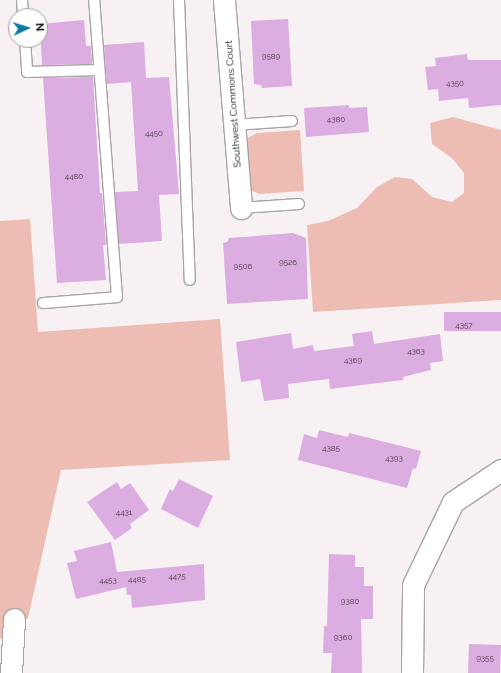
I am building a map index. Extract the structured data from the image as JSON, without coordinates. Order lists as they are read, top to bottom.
{
  "streets": {
    "street": ["Southwest Commons Court"]
  },
  "house_numbers": [
    "9589",
    "4350",
    "4380",
    "4450",
    "4480",
    "9526",
    "9506",
    "4357",
    "4363",
    "4369",
    "4385",
    "4393",
    "4431",
    "4475",
    "4485",
    "4453",
    "9380",
    "9360",
    "9355"
  ],
  "north": "right"
}
